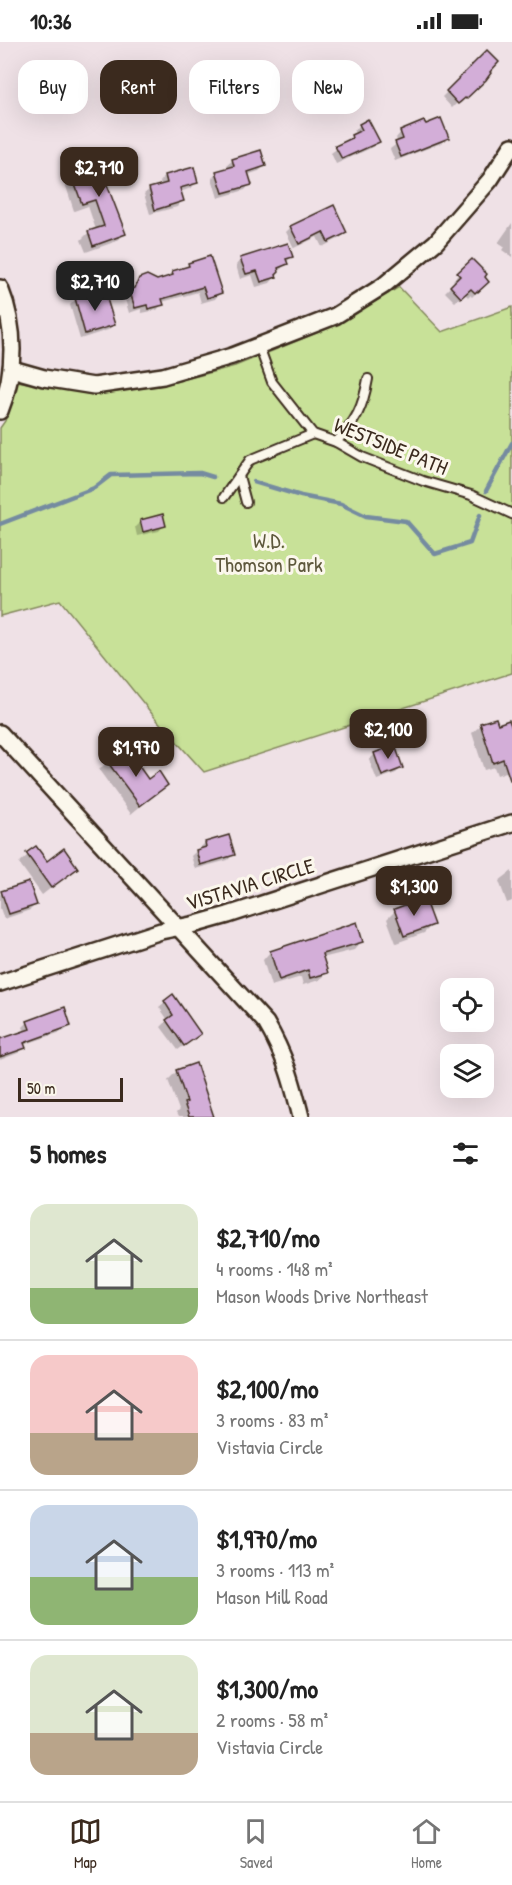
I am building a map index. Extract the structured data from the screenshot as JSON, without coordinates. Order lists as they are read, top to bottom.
{
  "streets": {
    "street": ["VISTAVIA CIRCLE"],
    "lane": ["WESTSIDE PATH"]
  },
  "parks": ["W.D. Thomson Park"],
  "scale_bar": "50 m",
  "page": {
    "status": "10:36",
    "chip": [
      "Buy",
      "Rent",
      "Filters",
      "New"
    ],
    "price": [
      "$2,710",
      "$2,710",
      "$2,100",
      "$1,970",
      "$1,300"
    ],
    "scale": "50 m",
    "heading": "5 homes",
    "list": [
      {
        "name": "$2,710/mo",
        "note": "4 rooms · 148 m² · Mason Woods Drive Northeast"
      },
      {
        "name": "$2,100/mo",
        "note": "3 rooms · 83 m² · Vistavia Circle"
      },
      {
        "name": "$1,970/mo",
        "note": "3 rooms · 113 m² · Mason Mill Road"
      },
      {
        "name": "$1,300/mo",
        "note": "2 rooms · 58 m² · Vistavia Circle"
      }
    ],
    "tabs": ["Map", "Saved", "Home"]
  }
}
